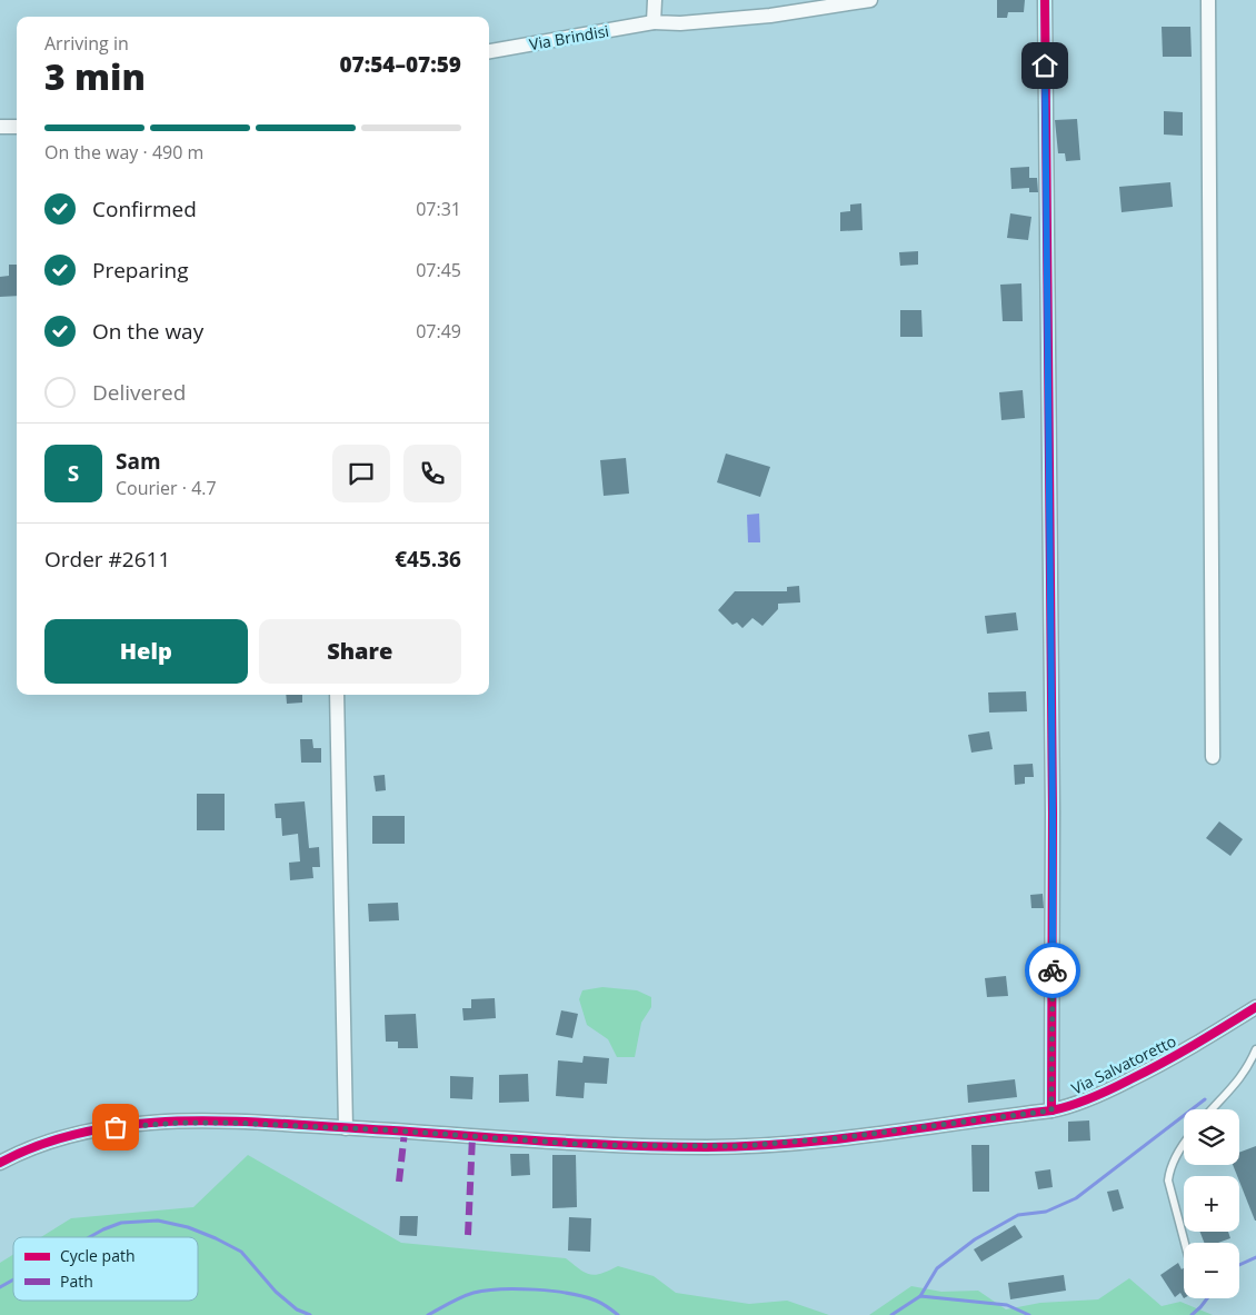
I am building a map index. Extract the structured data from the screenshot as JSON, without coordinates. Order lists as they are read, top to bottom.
{
  "streets": {
    "street": ["Via Brindisi", "Via Salvatoretto"]
  },
  "legend": ["Cycle path", "Path"],
  "page": {
    "heading": ["3 min", "Arriving in", "07:54–07:59"],
    "panel": [
      "Sam",
      "Courier · 4.7",
      "Order #2611",
      "€45.36"
    ],
    "bar": "On the way · 490 m",
    "list": [
      ["Confirmed", "07:31"],
      ["Preparing", "07:45"],
      ["On the way", "07:49"],
      "Delivered"
    ],
    "round": "S",
    "buttons": ["Help", "Share"],
    "map_buttons": ["+", "−"]
  }
}
